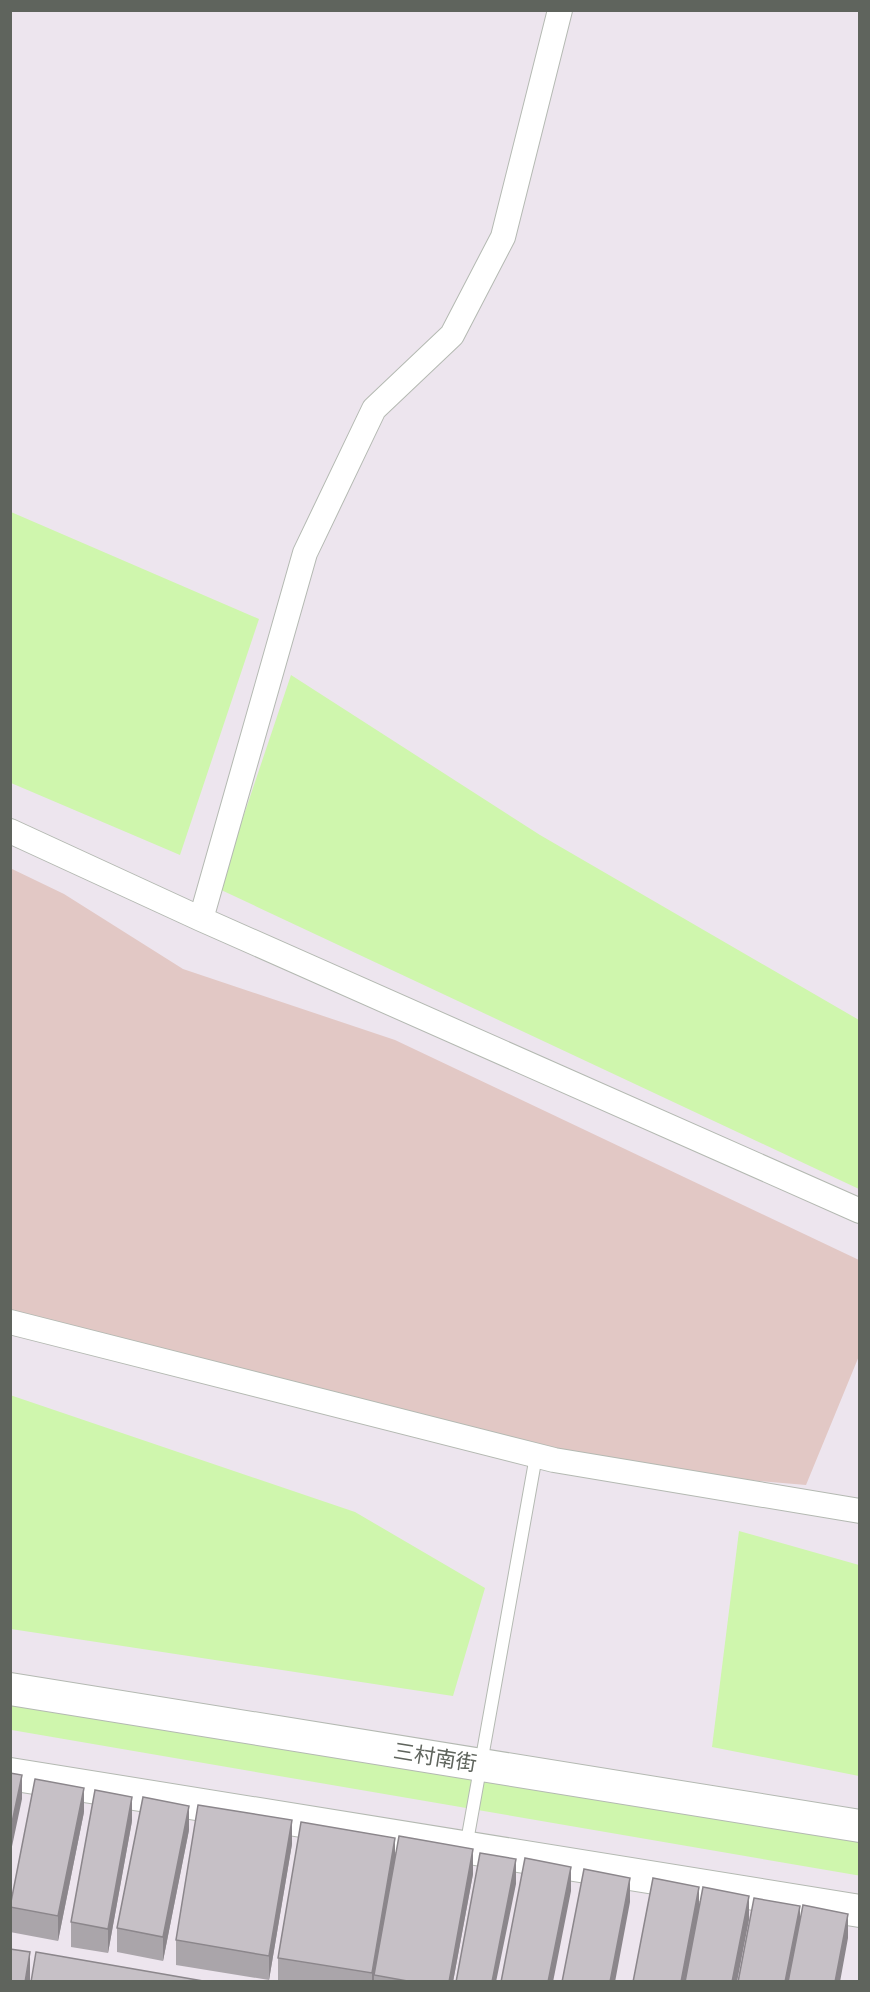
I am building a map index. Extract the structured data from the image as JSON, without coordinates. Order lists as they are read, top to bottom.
{
  "streets": {
    "street": ["三村南街"]
  }
}
